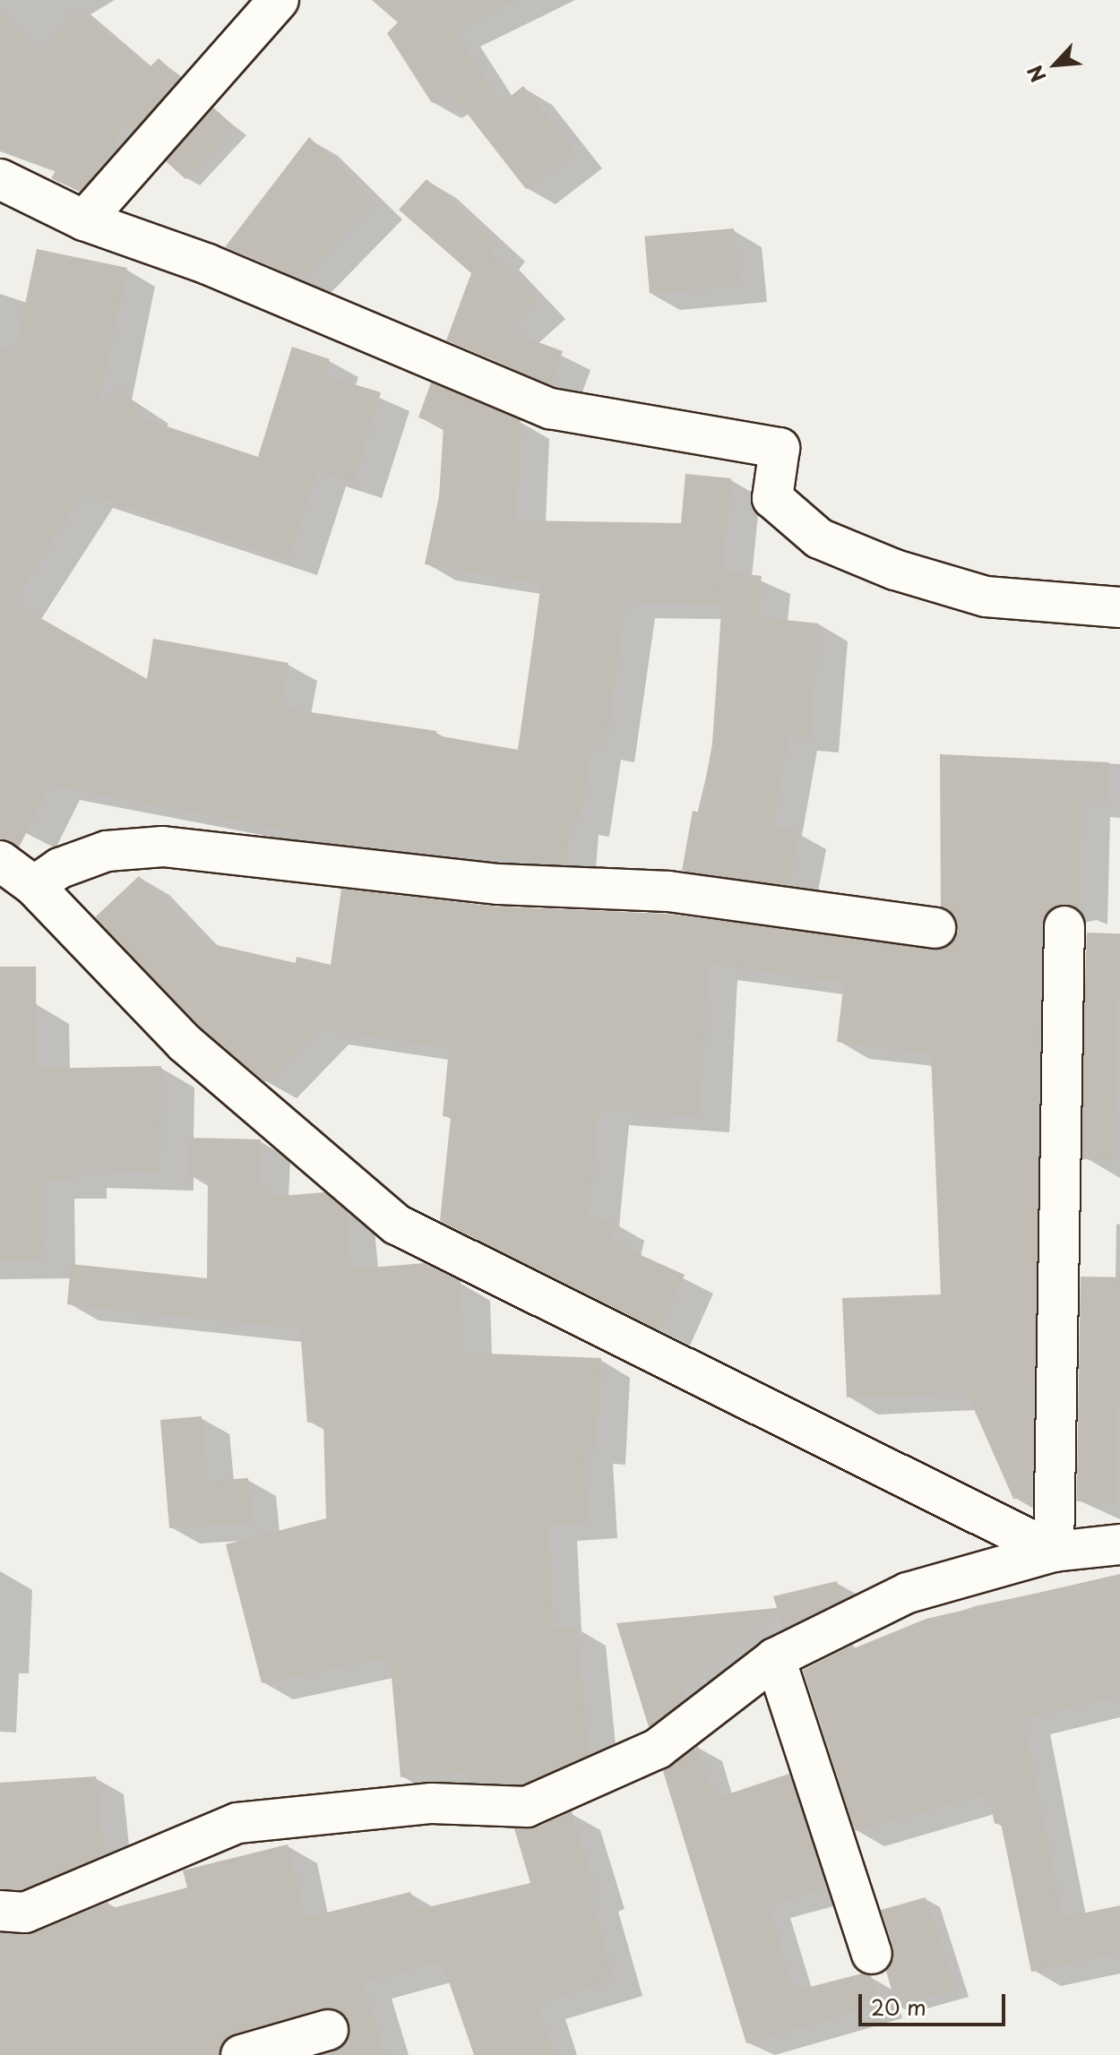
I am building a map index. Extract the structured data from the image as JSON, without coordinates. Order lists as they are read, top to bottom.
{
  "scale_bar": "20 m",
  "north": "bottom left"
}
